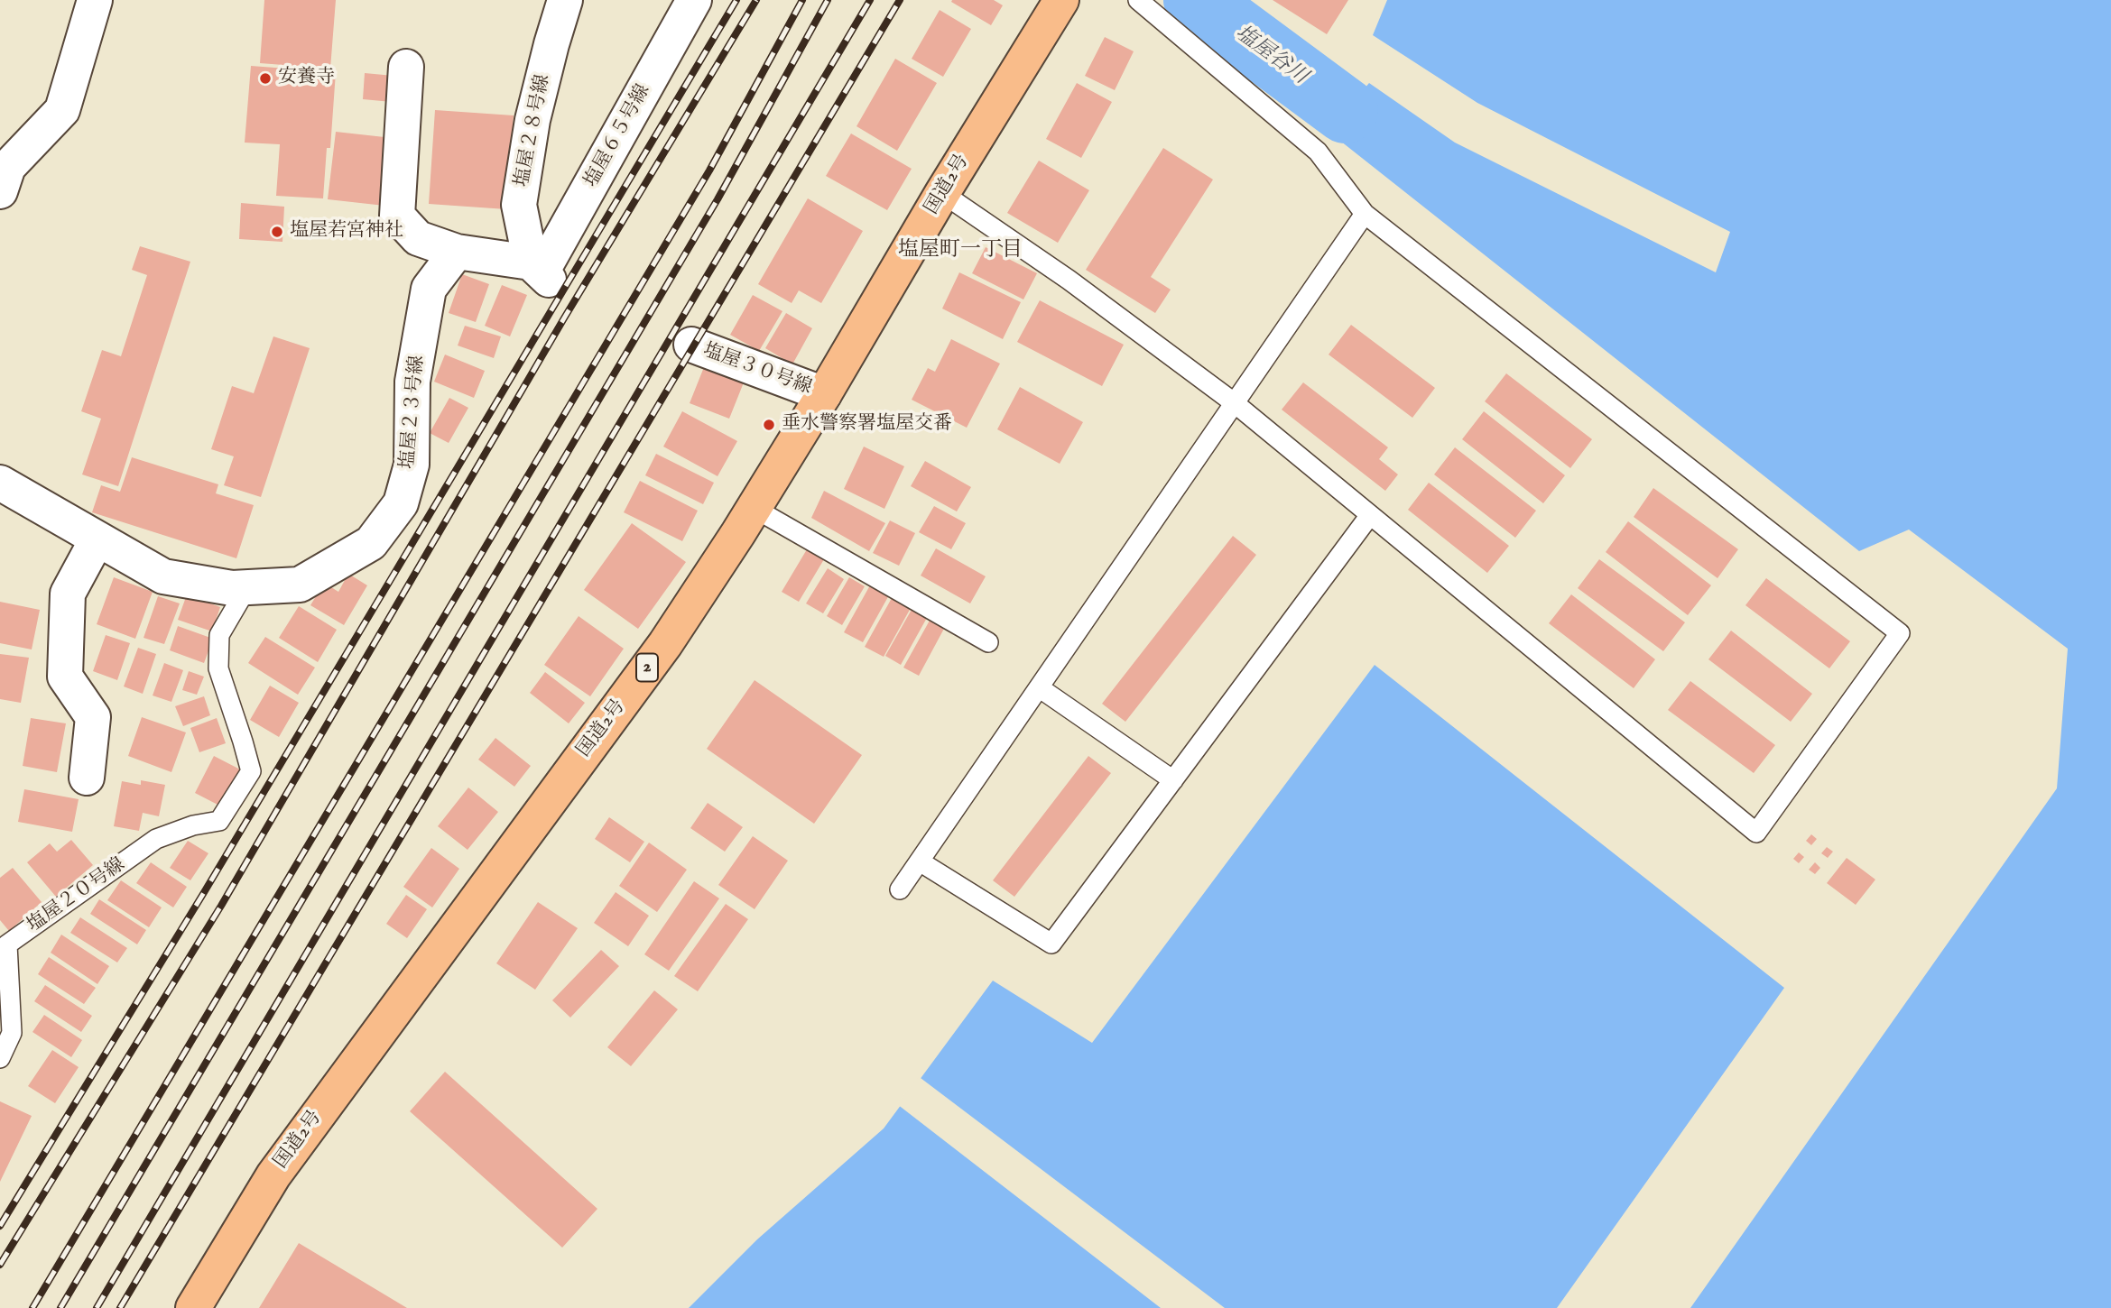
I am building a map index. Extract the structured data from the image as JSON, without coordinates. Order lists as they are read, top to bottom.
{
  "streets": {
    "highway": ["国道2号", "2"],
    "street": [
      "塩屋２８号線",
      "塩屋６５号線",
      "塩屋３０号線",
      "塩屋２３号線"
    ],
    "lane": ["塩屋２０号線"]
  },
  "crossings": [
    ["塩屋２８号線", "塩屋６５号線"],
    ["国道2号", "塩屋３０号線"],
    ["塩屋２３号線", "塩屋２０号線"]
  ],
  "districts": ["塩屋町一丁目"],
  "water": ["塩屋谷川"],
  "places": ["安養寺", "塩屋若宮神社", "垂水警察署塩屋交番"]
}
